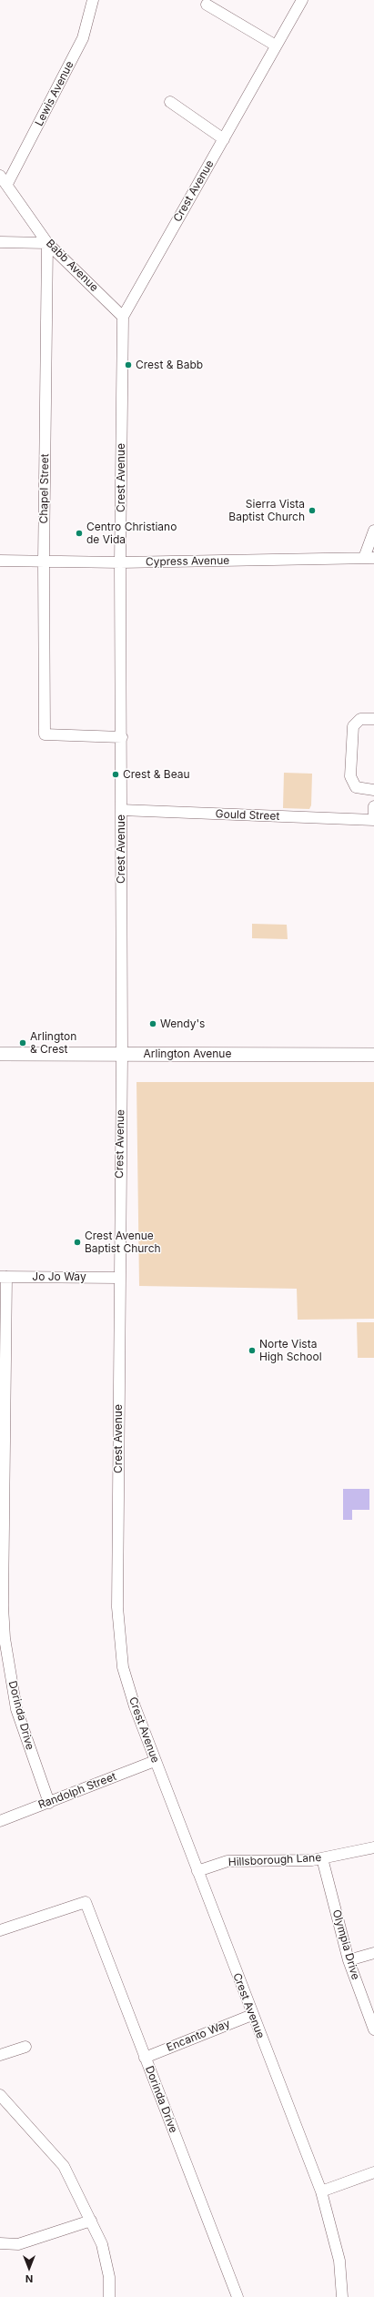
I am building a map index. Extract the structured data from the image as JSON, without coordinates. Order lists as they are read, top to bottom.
{
  "streets": {
    "main road": ["Arlington Avenue"],
    "street": [
      "Lewis Avenue",
      "Crest Avenue",
      "Babb Avenue",
      "Chapel Street",
      "Cypress Avenue",
      "Gould Street",
      "Jo Jo Way",
      "Dorinda Drive",
      "Randolph Street",
      "Hillsborough Lane",
      "Olympia Drive",
      "Encanto Way"
    ]
  },
  "crossings": [
    ["Lewis Avenue", "Babb Avenue"],
    ["Crest Avenue", "Babb Avenue"],
    ["Crest Avenue", "Chapel Street"],
    ["Crest Avenue", "Cypress Avenue"],
    ["Crest Avenue", "Gould Street"],
    ["Crest Avenue", "Arlington Avenue"],
    ["Crest Avenue", "Jo Jo Way"],
    ["Crest Avenue", "Randolph Street"],
    ["Crest Avenue", "Hillsborough Lane"],
    ["Crest Avenue", "Encanto Way"],
    ["Babb Avenue", "Chapel Street"],
    ["Chapel Street", "Cypress Avenue"],
    ["Jo Jo Way", "Dorinda Drive"],
    ["Dorinda Drive", "Randolph Street"],
    ["Dorinda Drive", "Encanto Way"],
    ["Hillsborough Lane", "Olympia Drive"]
  ],
  "places": [
    "Crest & Babb",
    "Sierra Vista Baptist Church",
    "Centro Christiano de Vida",
    "Crest & Beau",
    "Wendy's",
    "Arlington & Crest",
    "Crest Avenue Baptist Church",
    "Norte Vista High School"
  ],
  "north": "bottom"
}
